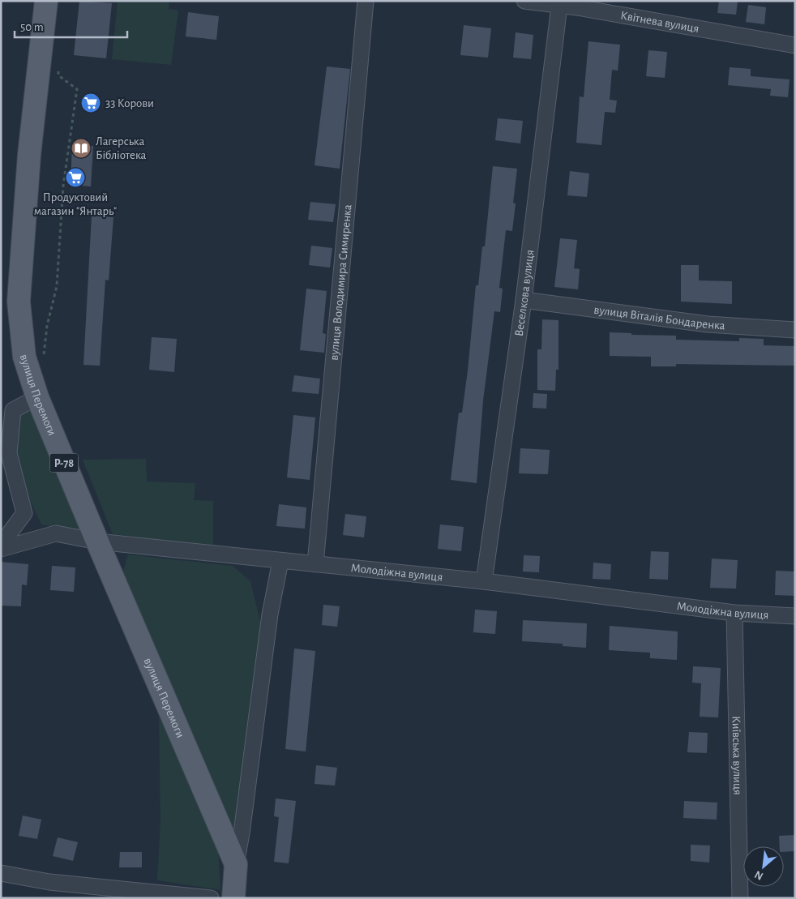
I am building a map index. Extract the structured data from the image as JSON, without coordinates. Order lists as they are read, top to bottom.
{
  "streets": {
    "main road": ["вулиця Перемоги", "Р-78"],
    "street": [
      "Квітнева вулиця",
      "вулиця Володимира Симиренка",
      "Веселкова вулиця",
      "вулиця Віталія Бондаренка",
      "Молодіжна вулиця",
      "Київська вулиця"
    ]
  },
  "crossings": [
    ["Квітнева вулиця", "Веселкова вулиця"],
    ["вулиця Володимира Симиренка", "Молодіжна вулиця"],
    ["Веселкова вулиця", "вулиця Віталія Бондаренка"],
    ["Веселкова вулиця", "Молодіжна вулиця"],
    ["вулиця Перемоги", "Молодіжна вулиця"],
    ["Молодіжна вулиця", "Київська вулиця"]
  ],
  "places": {
    "supermarket": ["33 Корови", "Продуктовий магазин \"Янтарь\""],
    "library": ["Лагерська Бібліотека"]
  },
  "scale_bar": "50 m",
  "north": "bottom left"
}
